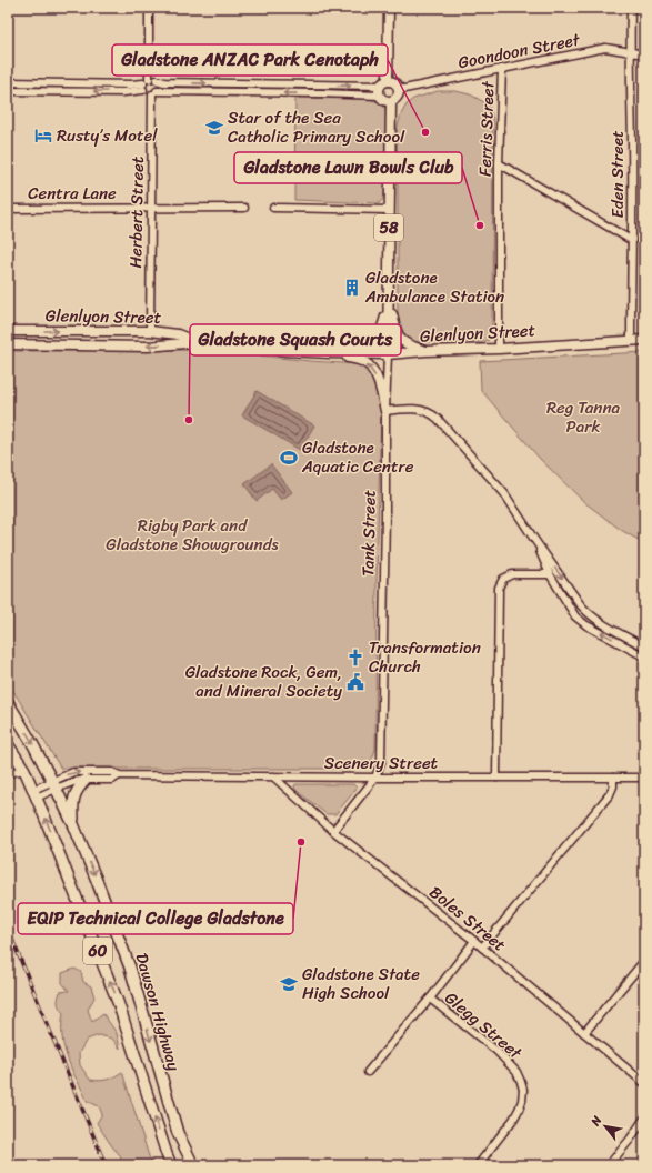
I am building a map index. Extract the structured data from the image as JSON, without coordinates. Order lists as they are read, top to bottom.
{
  "streets": {
    "highway": ["60", "Dawson Highway"],
    "main road": ["58", "Glenlyon Street", "Tank Street"],
    "street": [
      "Goondoon Street",
      "Ferris Street",
      "Eden Street",
      "Centra Lane",
      "Herbert Street",
      "Scenery Street",
      "Boles Street",
      "Glegg Street"
    ]
  },
  "crossings": [
    ["Goondoon Street", "Ferris Street"],
    ["Goondoon Street", "Eden Street"],
    ["Goondoon Street", "Tank Street"],
    ["Ferris Street", "Glenlyon Street"],
    ["Eden Street", "Glenlyon Street"],
    ["Centra Lane", "Herbert Street"],
    ["Herbert Street", "Glenlyon Street"],
    ["Glenlyon Street", "Tank Street"],
    ["Tank Street", "Scenery Street"],
    ["Scenery Street", "Boles Street"],
    ["Scenery Street", "Dawson Highway"]
  ],
  "parks": ["Reg Tanna Park", "Rigby Park and Gladstone Showgrounds"],
  "places": {
    "school or university": ["Star of the Sea Catholic Primary School", "Gladstone State High School"],
    "other": [
      "Gladstone ANZAC Park Cenotaph",
      "Gladstone Lawn Bowls Club",
      "Gladstone Squash Courts",
      "EQIP Technical College Gladstone"
    ],
    "hotel": ["Rusty’s Motel"],
    "building": ["Gladstone Ambulance Station"],
    "sports": ["Gladstone Aquatic Centre"],
    "church": ["Transformation Church"],
    "public building": ["Gladstone Rock, Gem, and Mineral Society"]
  },
  "north": "top left"
}
